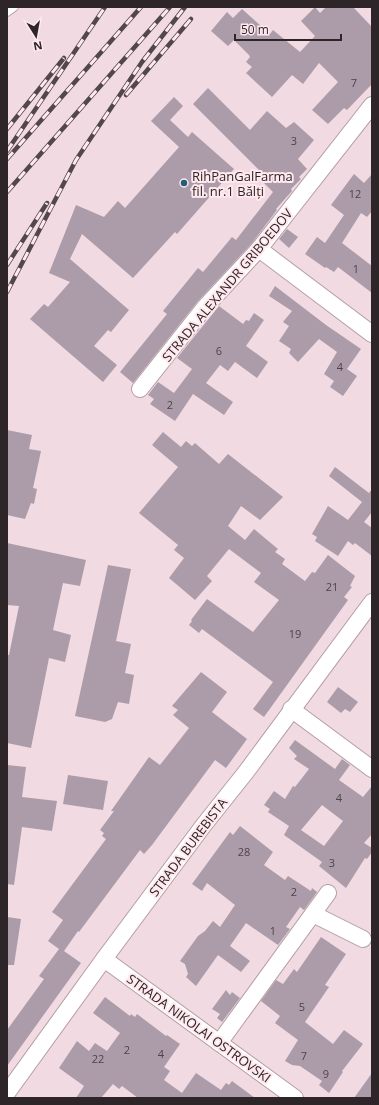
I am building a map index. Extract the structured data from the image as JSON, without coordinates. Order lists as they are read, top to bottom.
{
  "streets": {
    "street": ["STRADA ALEXANDR GRIBOEDOV", "STRADA BUREBISTA", "STRADA NIKOLAI OSTROVSKI"]
  },
  "crossings": [
    ["STRADA BUREBISTA", "STRADA NIKOLAI OSTROVSKI"]
  ],
  "places": ["RihPanGalFarma fil. nr.1 Bălți"],
  "house_numbers": [
    "7",
    "3",
    "12",
    "1",
    "6",
    "4",
    "2",
    "21",
    "19",
    "4",
    "28",
    "3",
    "2",
    "1",
    "5",
    "2",
    "4",
    "7",
    "22",
    "9"
  ],
  "scale_bar": "50 m",
  "north": "bottom"
}
